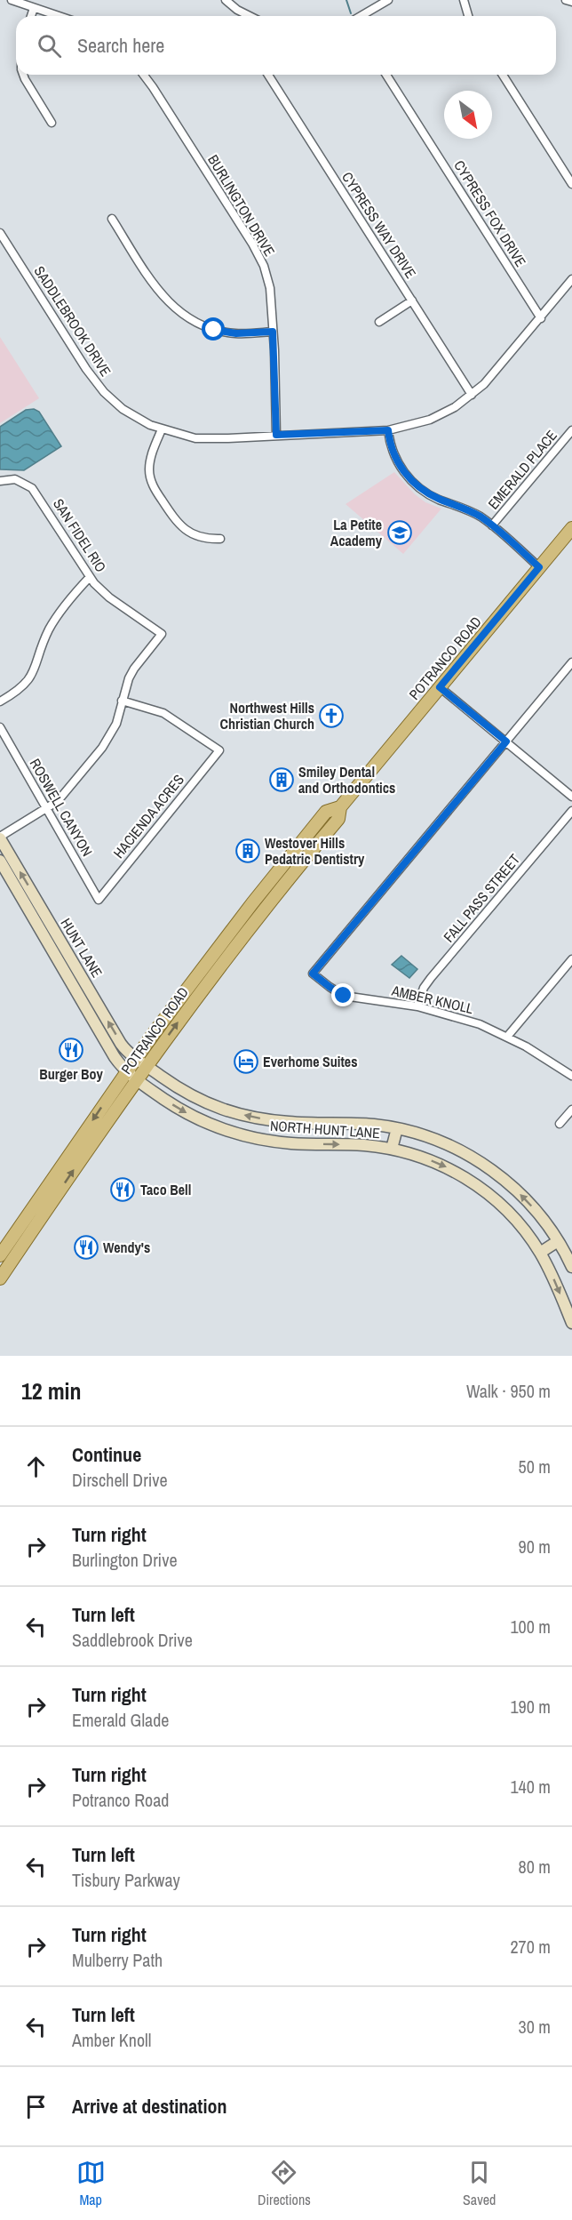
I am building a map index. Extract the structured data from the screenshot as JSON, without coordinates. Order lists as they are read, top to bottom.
{
  "streets": {
    "main road": ["POTRANCO ROAD", "HUNT LANE", "NORTH HUNT LANE"],
    "street": [
      "BURLINGTON DRIVE",
      "CYPRESS FOX DRIVE",
      "CYPRESS WAY DRIVE",
      "SADDLEBROOK DRIVE",
      "EMERALD PLACE",
      "SAN FIDEL RIO",
      "ROSWELL CANYON",
      "HACIENDA ACRES",
      "FALL PASS STREET",
      "AMBER KNOLL"
    ]
  },
  "crossings": [
    ["BURLINGTON DRIVE", "SADDLEBROOK DRIVE"],
    ["CYPRESS FOX DRIVE", "SADDLEBROOK DRIVE"],
    ["CYPRESS WAY DRIVE", "SADDLEBROOK DRIVE"],
    ["SAN FIDEL RIO", "HACIENDA ACRES"],
    ["POTRANCO ROAD", "HUNT LANE"],
    ["POTRANCO ROAD", "NORTH HUNT LANE"],
    ["ROSWELL CANYON", "HACIENDA ACRES"],
    ["FALL PASS STREET", "AMBER KNOLL"],
    ["HUNT LANE", "NORTH HUNT LANE"]
  ],
  "places": {
    "school or university": ["La Petite Academy"],
    "church": ["Northwest Hills Christian Church"],
    "building": ["Smiley Dental and Orthodontics", "Westover Hills Pedatric Dentistry"],
    "restaurant": ["Burger Boy", "Taco Bell", "Wendy's"],
    "hotel": ["Everhome Suites"]
  },
  "north": "bottom right",
  "page": {
    "search": "Search here",
    "heading": ["12 min", "Walk · 950 m"],
    "list": [
      ["Continue", "Dirschell Drive", "50 m"],
      ["Turn right", "Burlington Drive", "90 m"],
      ["Turn left", "Saddlebrook Drive", "100 m"],
      ["Turn right", "Emerald Glade", "190 m"],
      ["Turn right", "Potranco Road", "140 m"],
      ["Turn left", "Tisbury Parkway", "80 m"],
      ["Turn right", "Mulberry Path", "270 m"],
      ["Turn left", "Amber Knoll", "30 m"],
      "Arrive at destination"
    ],
    "nav": ["Map", "Directions", "Saved"]
  }
}
